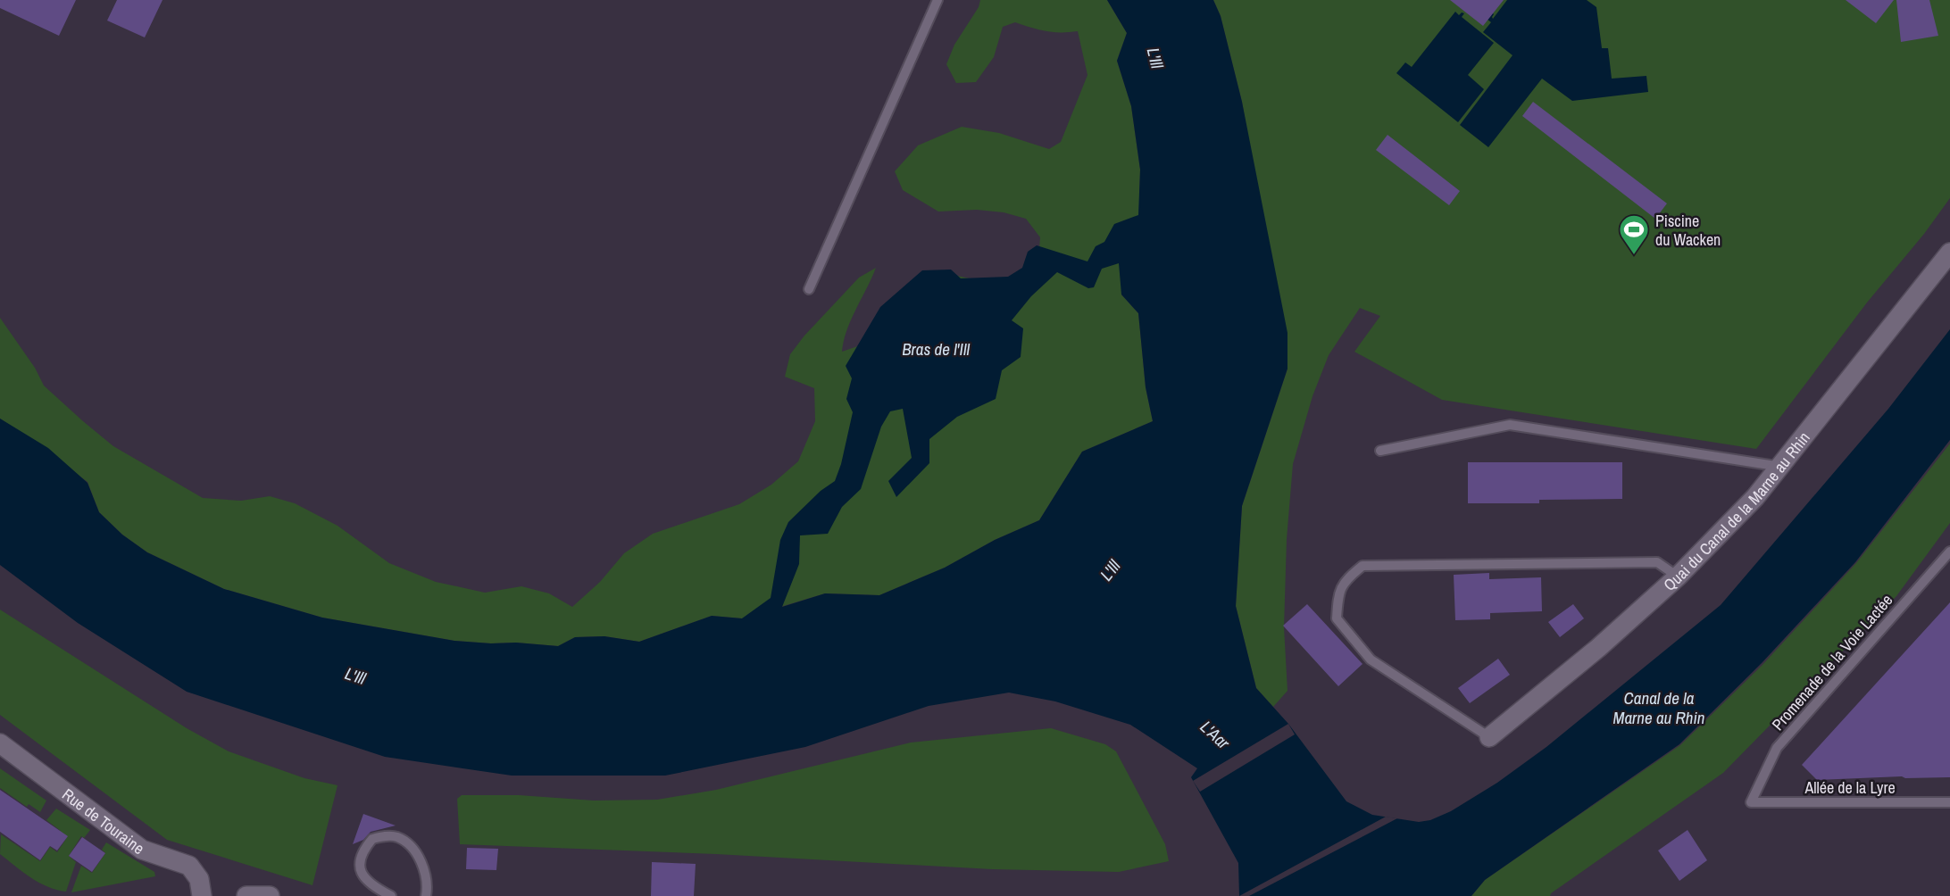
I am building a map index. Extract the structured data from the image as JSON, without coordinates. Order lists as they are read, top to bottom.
{
  "streets": {
    "street": ["Quai du Canal de la Marne au Rhin", "Rue de Touraine"],
    "lane": ["Promenade de la Voie Lactée", "Allée de la Lyre"]
  },
  "crossings": [
    ["Promenade de la Voie Lactée", "Allée de la Lyre"]
  ],
  "water": [
    "L'Ill",
    "Bras de l'Ill",
    "Canal de la Marne au Rhin",
    "L'Aar"
  ],
  "places": {
    "sports": ["Piscine du Wacken"]
  }
}
